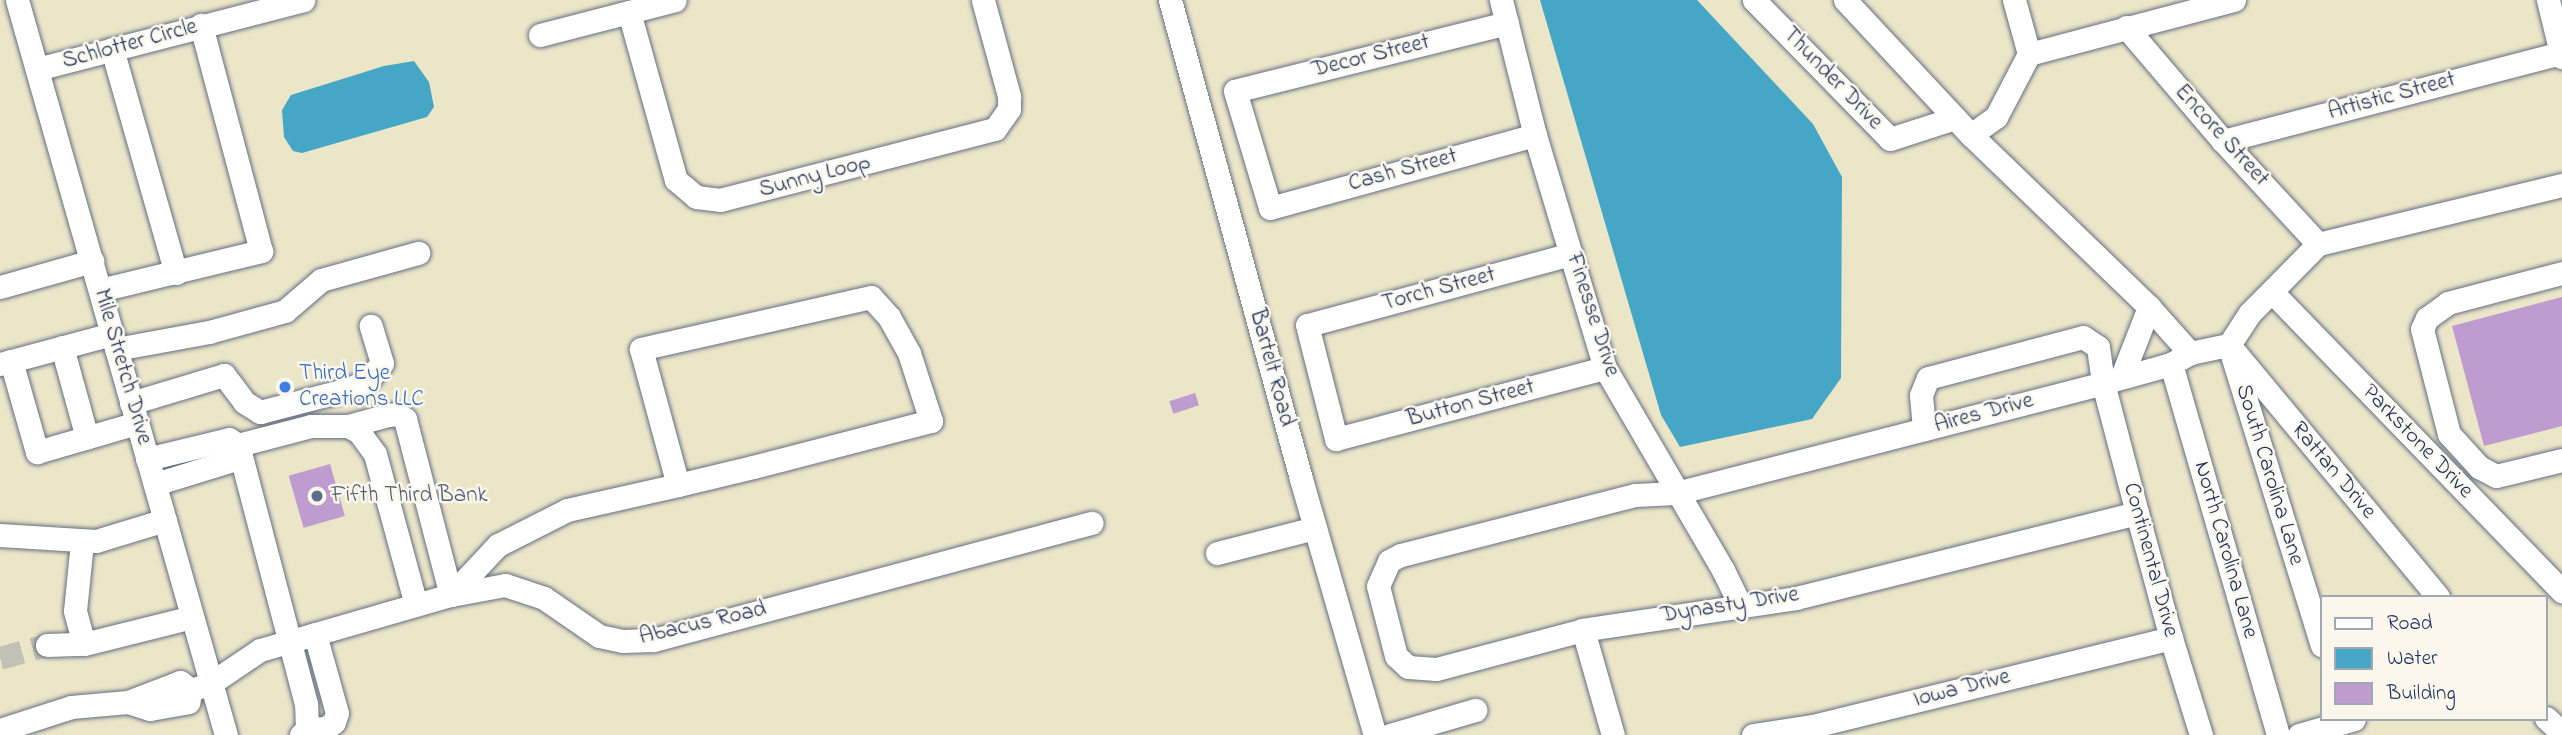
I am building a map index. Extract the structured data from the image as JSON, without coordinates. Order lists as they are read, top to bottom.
{
  "streets": {
    "street": [
      "Schlotter Circle",
      "Decor Street",
      "Thunder Drive",
      "Artistic Street",
      "Encore Street",
      "Cash Street",
      "Sunny Loop",
      "Torch Street",
      "Finesse Drive",
      "Mile Stretch Drive",
      "Bartelt Road",
      "Button Street",
      "Aires Drive",
      "Parkstone Drive",
      "Rattan Drive",
      "South Carolina Lane",
      "North Carolina Lane",
      "Continental Drive",
      "Dynasty Drive",
      "Abacus Road",
      "Iowa Drive"
    ]
  },
  "crossings": [
    ["Schlotter Circle", "Mile Stretch Drive"],
    ["Decor Street", "Cash Street"],
    ["Decor Street", "Finesse Drive"],
    ["Artistic Street", "Encore Street"],
    ["Cash Street", "Finesse Drive"],
    ["Torch Street", "Finesse Drive"],
    ["Torch Street", "Button Street"],
    ["Finesse Drive", "Button Street"],
    ["Finesse Drive", "Aires Drive"],
    ["Finesse Drive", "Dynasty Drive"],
    ["Mile Stretch Drive", "Abacus Road"],
    ["Aires Drive", "Rattan Drive"],
    ["Aires Drive", "South Carolina Lane"],
    ["Aires Drive", "North Carolina Lane"],
    ["Aires Drive", "Continental Drive"],
    ["Aires Drive", "Dynasty Drive"],
    ["Rattan Drive", "South Carolina Lane"],
    ["Continental Drive", "Dynasty Drive"],
    ["Continental Drive", "Iowa Drive"]
  ],
  "places": ["Third Eye Creations LLC", "Fifth Third Bank"],
  "legend": ["Road", "Water", "Building"]
}
